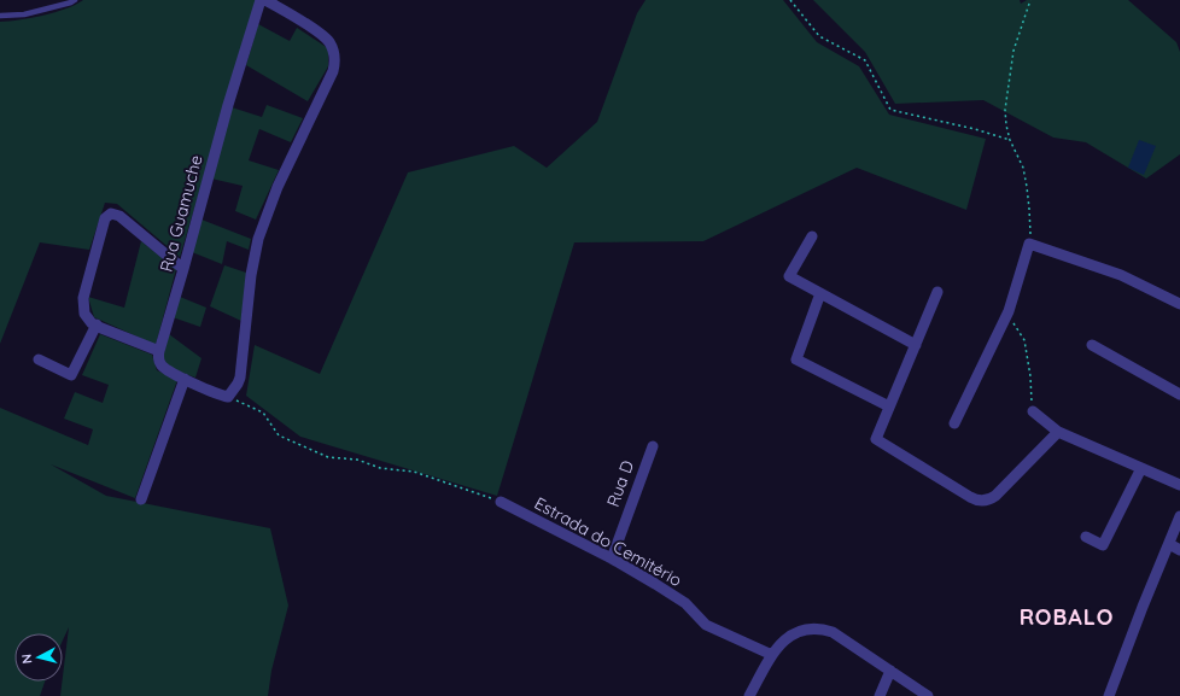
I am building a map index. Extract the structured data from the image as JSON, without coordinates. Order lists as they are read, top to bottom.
{
  "streets": {
    "street": ["Rua Guamuche", "Rua D", "Estrada do Cemitério"]
  },
  "crossings": [
    ["Rua D", "Estrada do Cemitério"]
  ],
  "districts": ["ROBALO"],
  "north": "left"
}
